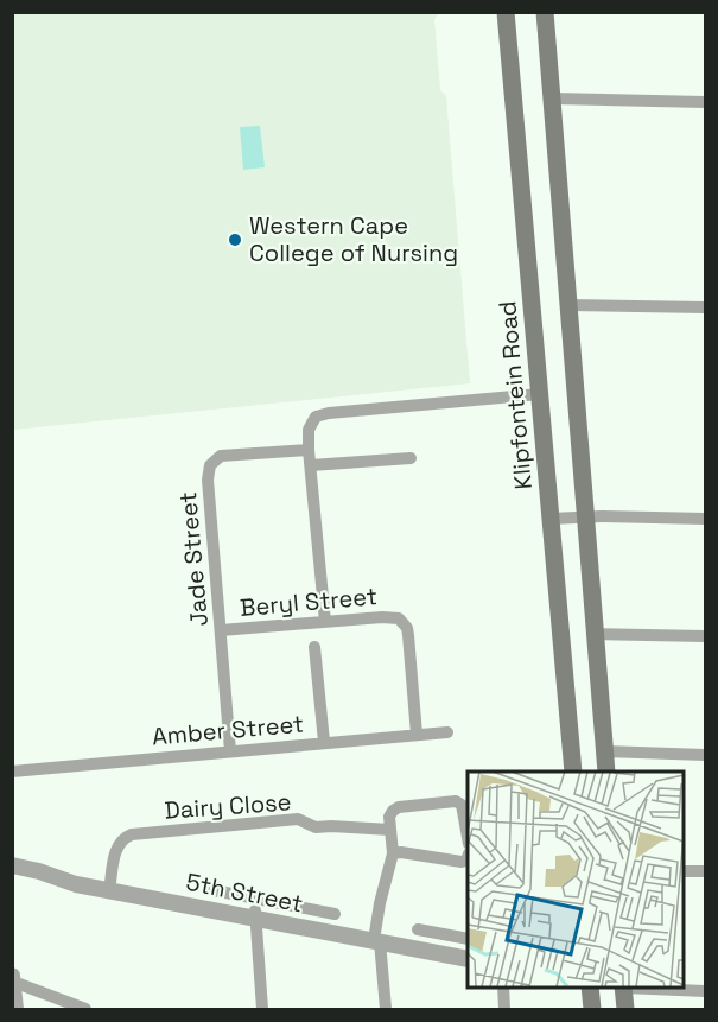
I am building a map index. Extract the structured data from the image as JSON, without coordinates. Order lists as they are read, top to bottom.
{
  "streets": {
    "main road": ["Klipfontein Road"],
    "street": [
      "Jade Street",
      "Beryl Street",
      "Amber Street",
      "Dairy Close",
      "5th Street"
    ]
  },
  "crossings": [
    ["Jade Street", "Beryl Street"],
    ["Jade Street", "Amber Street"],
    ["Beryl Street", "Amber Street"],
    ["Dairy Close", "5th Street"]
  ],
  "places": ["Western Cape College of Nursing"]
}
